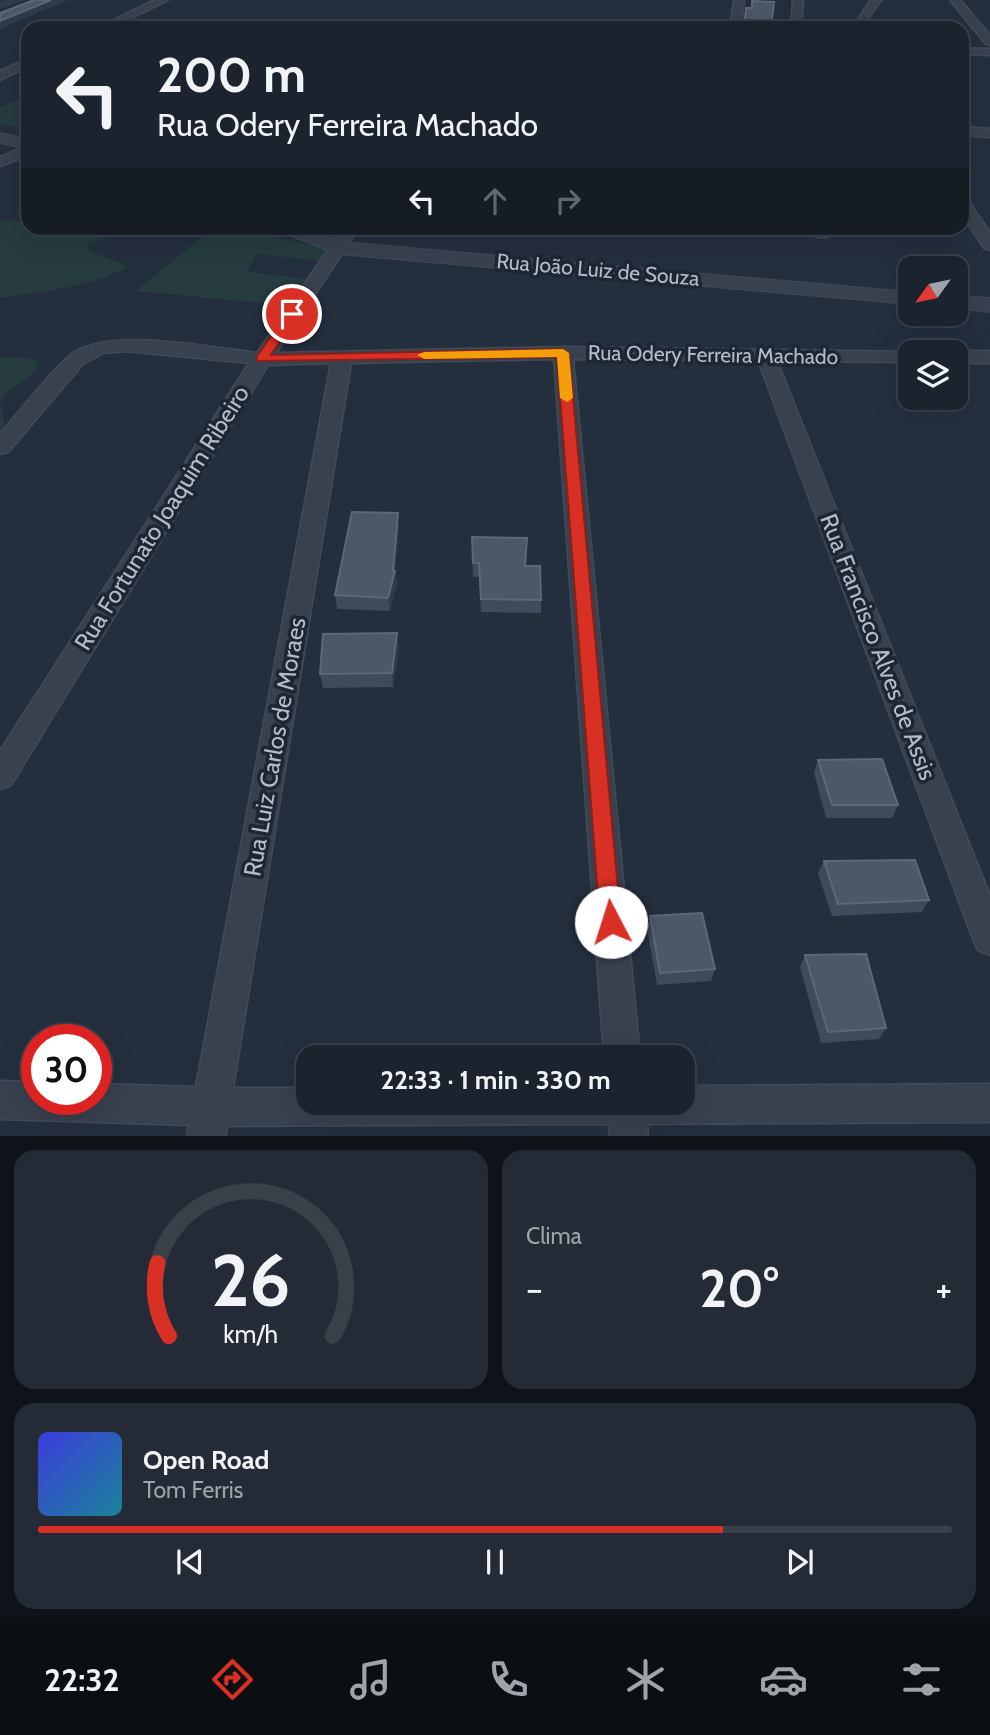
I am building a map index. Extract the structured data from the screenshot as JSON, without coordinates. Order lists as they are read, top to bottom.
{
  "streets": {
    "street": [
      "Rua João Luiz de Souza",
      "Rua Odery Ferreira Machado",
      "Rua Fortunato Joaquim Ribeiro",
      "Rua Francisco Alves de Assis",
      "Rua Luiz Carlos de Moraes"
    ]
  },
  "crossings": [
    ["Rua João Luiz de Souza", "Rua Fortunato Joaquim Ribeiro"],
    ["Rua Odery Ferreira Machado", "Rua Fortunato Joaquim Ribeiro"],
    ["Rua Odery Ferreira Machado", "Rua Francisco Alves de Assis"],
    ["Rua Odery Ferreira Machado", "Rua Luiz Carlos de Moraes"]
  ],
  "north": "bottom left",
  "page": {
    "turn": ["200 m", "Rua Odery Ferreira Machado"],
    "limit": "30",
    "trip": "22:33 · 1 min · 330 m",
    "tile": "Clima",
    "heat": ["−", "20°", "+"],
    "song": ["Open Road", "Tom Ferris"],
    "tabs": "22:32",
    "gauge": ["26", "km/h"]
  }
}
